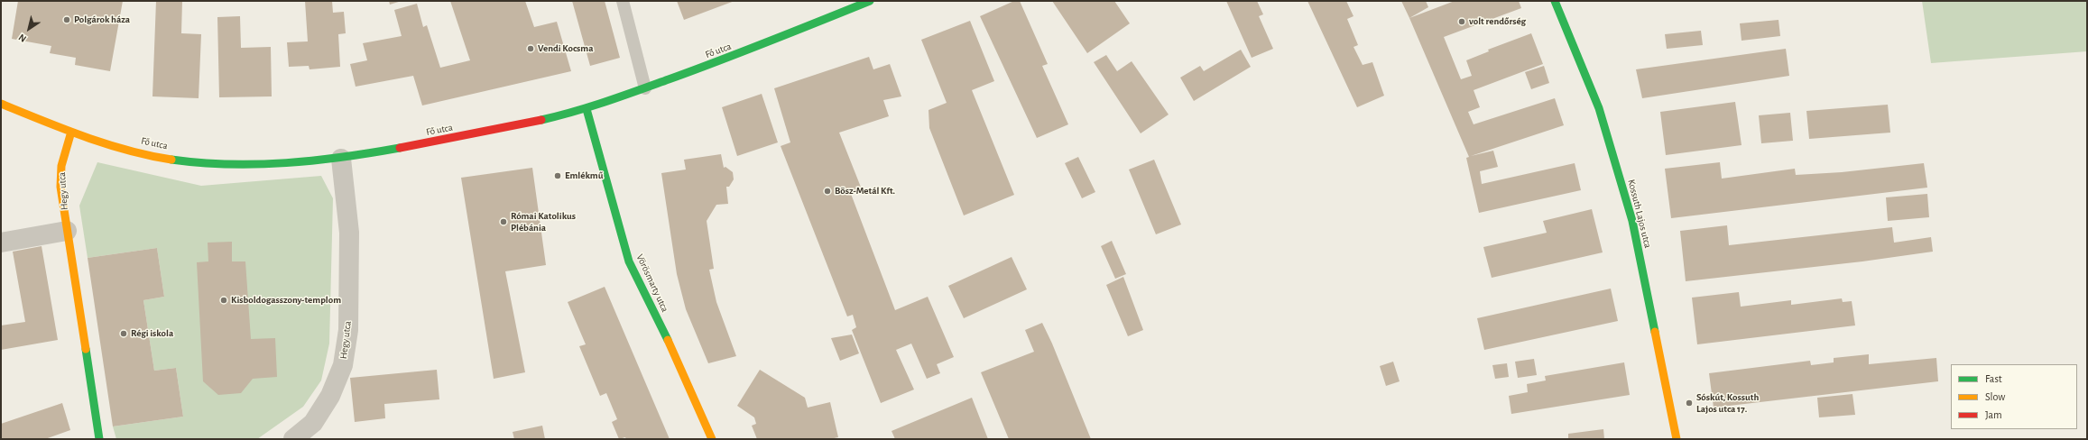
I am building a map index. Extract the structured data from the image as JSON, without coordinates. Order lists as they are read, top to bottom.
{
  "streets": {
    "street": [
      "Fő utca",
      "Hegy utca",
      "Kossuth Lajos utca",
      "Vörösmarty utca"
    ]
  },
  "crossings": [
    ["Fő utca", "Hegy utca"],
    ["Fő utca", "Vörösmarty utca"]
  ],
  "places": [
    "Polgárok háza",
    "volt rendőrség",
    "Vendi Kocsma",
    "Emlékmű",
    "Bösz-Metál Kft.",
    "Római Katolikus Plébánia",
    "Kisboldogasszony-templom",
    "Régi iskola",
    "Sóskút, Kossuth Lajos utca 17."
  ],
  "legend": ["Fast", "Slow", "Jam"],
  "north": "bottom left"
}
